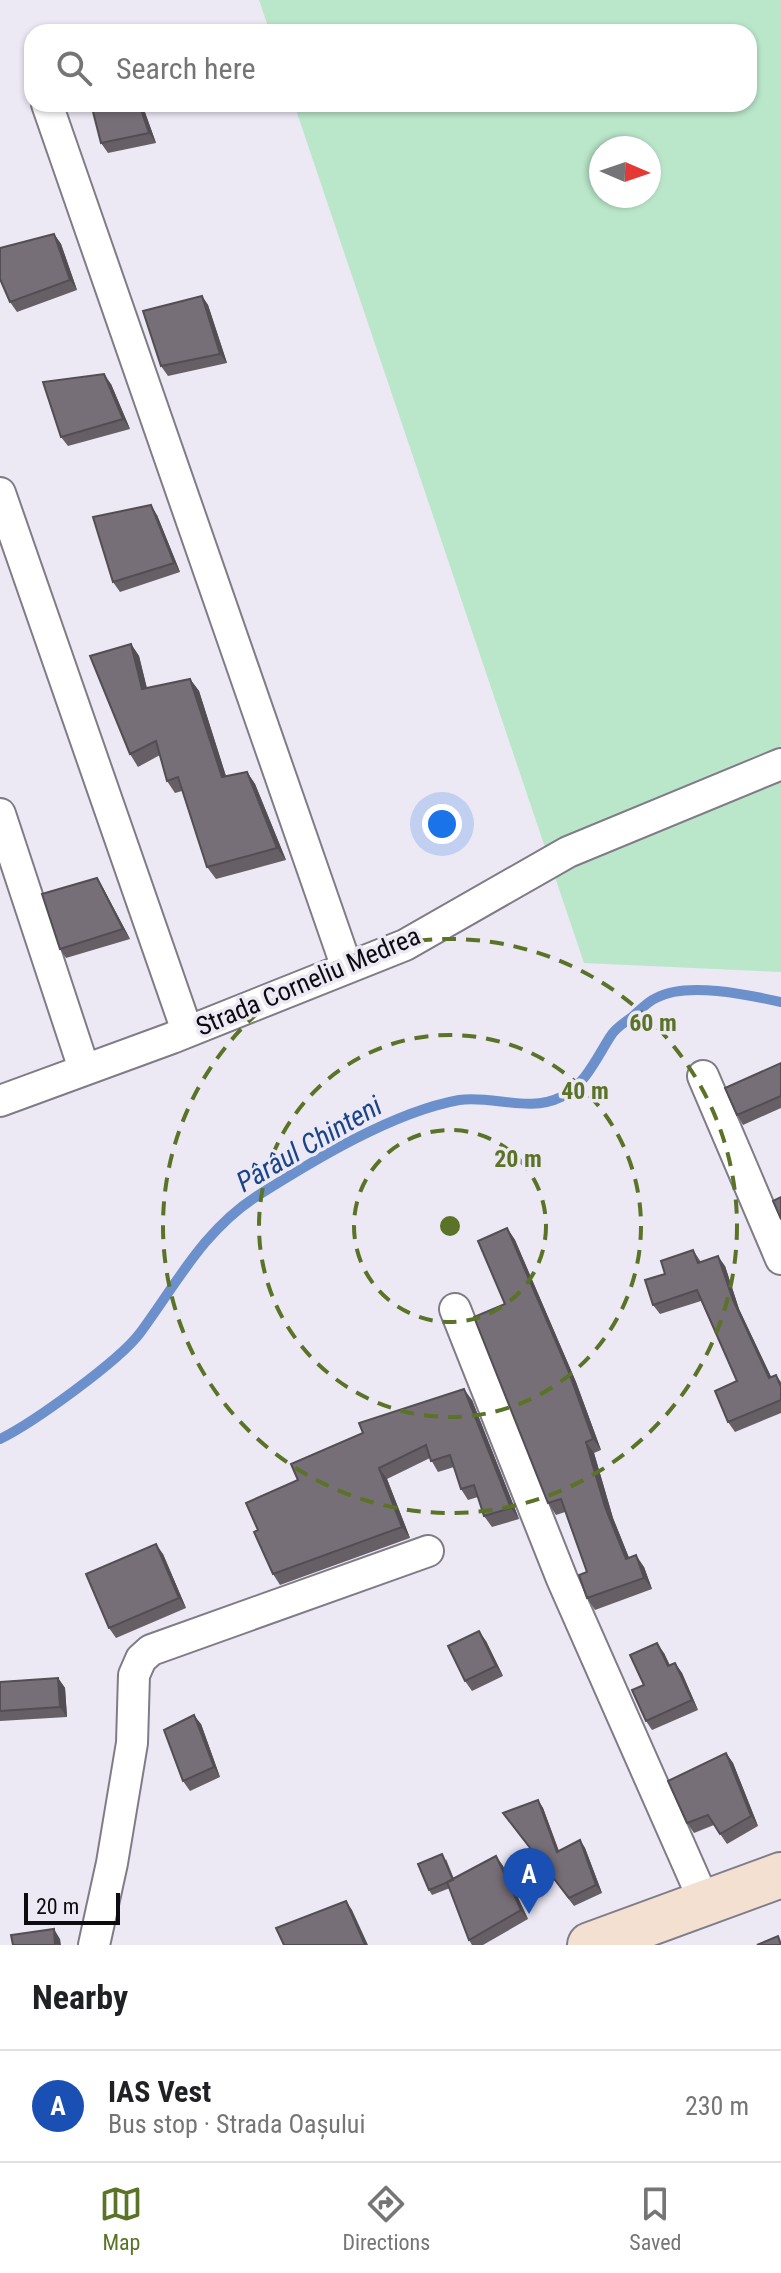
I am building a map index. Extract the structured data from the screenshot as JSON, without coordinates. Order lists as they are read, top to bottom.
{
  "streets": {
    "street": ["Strada Corneliu Medrea"]
  },
  "water": ["Pârâul Chinteni"],
  "scale_bar": "20 m",
  "north": "right",
  "page": {
    "search": "Search here",
    "pins": "A",
    "scale": "20 m",
    "heading": "Nearby",
    "list": [
      {
        "mark": "A",
        "name": "IAS Vest",
        "note": "Bus stop · Strada Oașului",
        "value": "230 m"
      }
    ],
    "nav": ["Map", "Directions", "Saved"]
  },
  "rings": ["60 m", "40 m", "20 m"]
}
